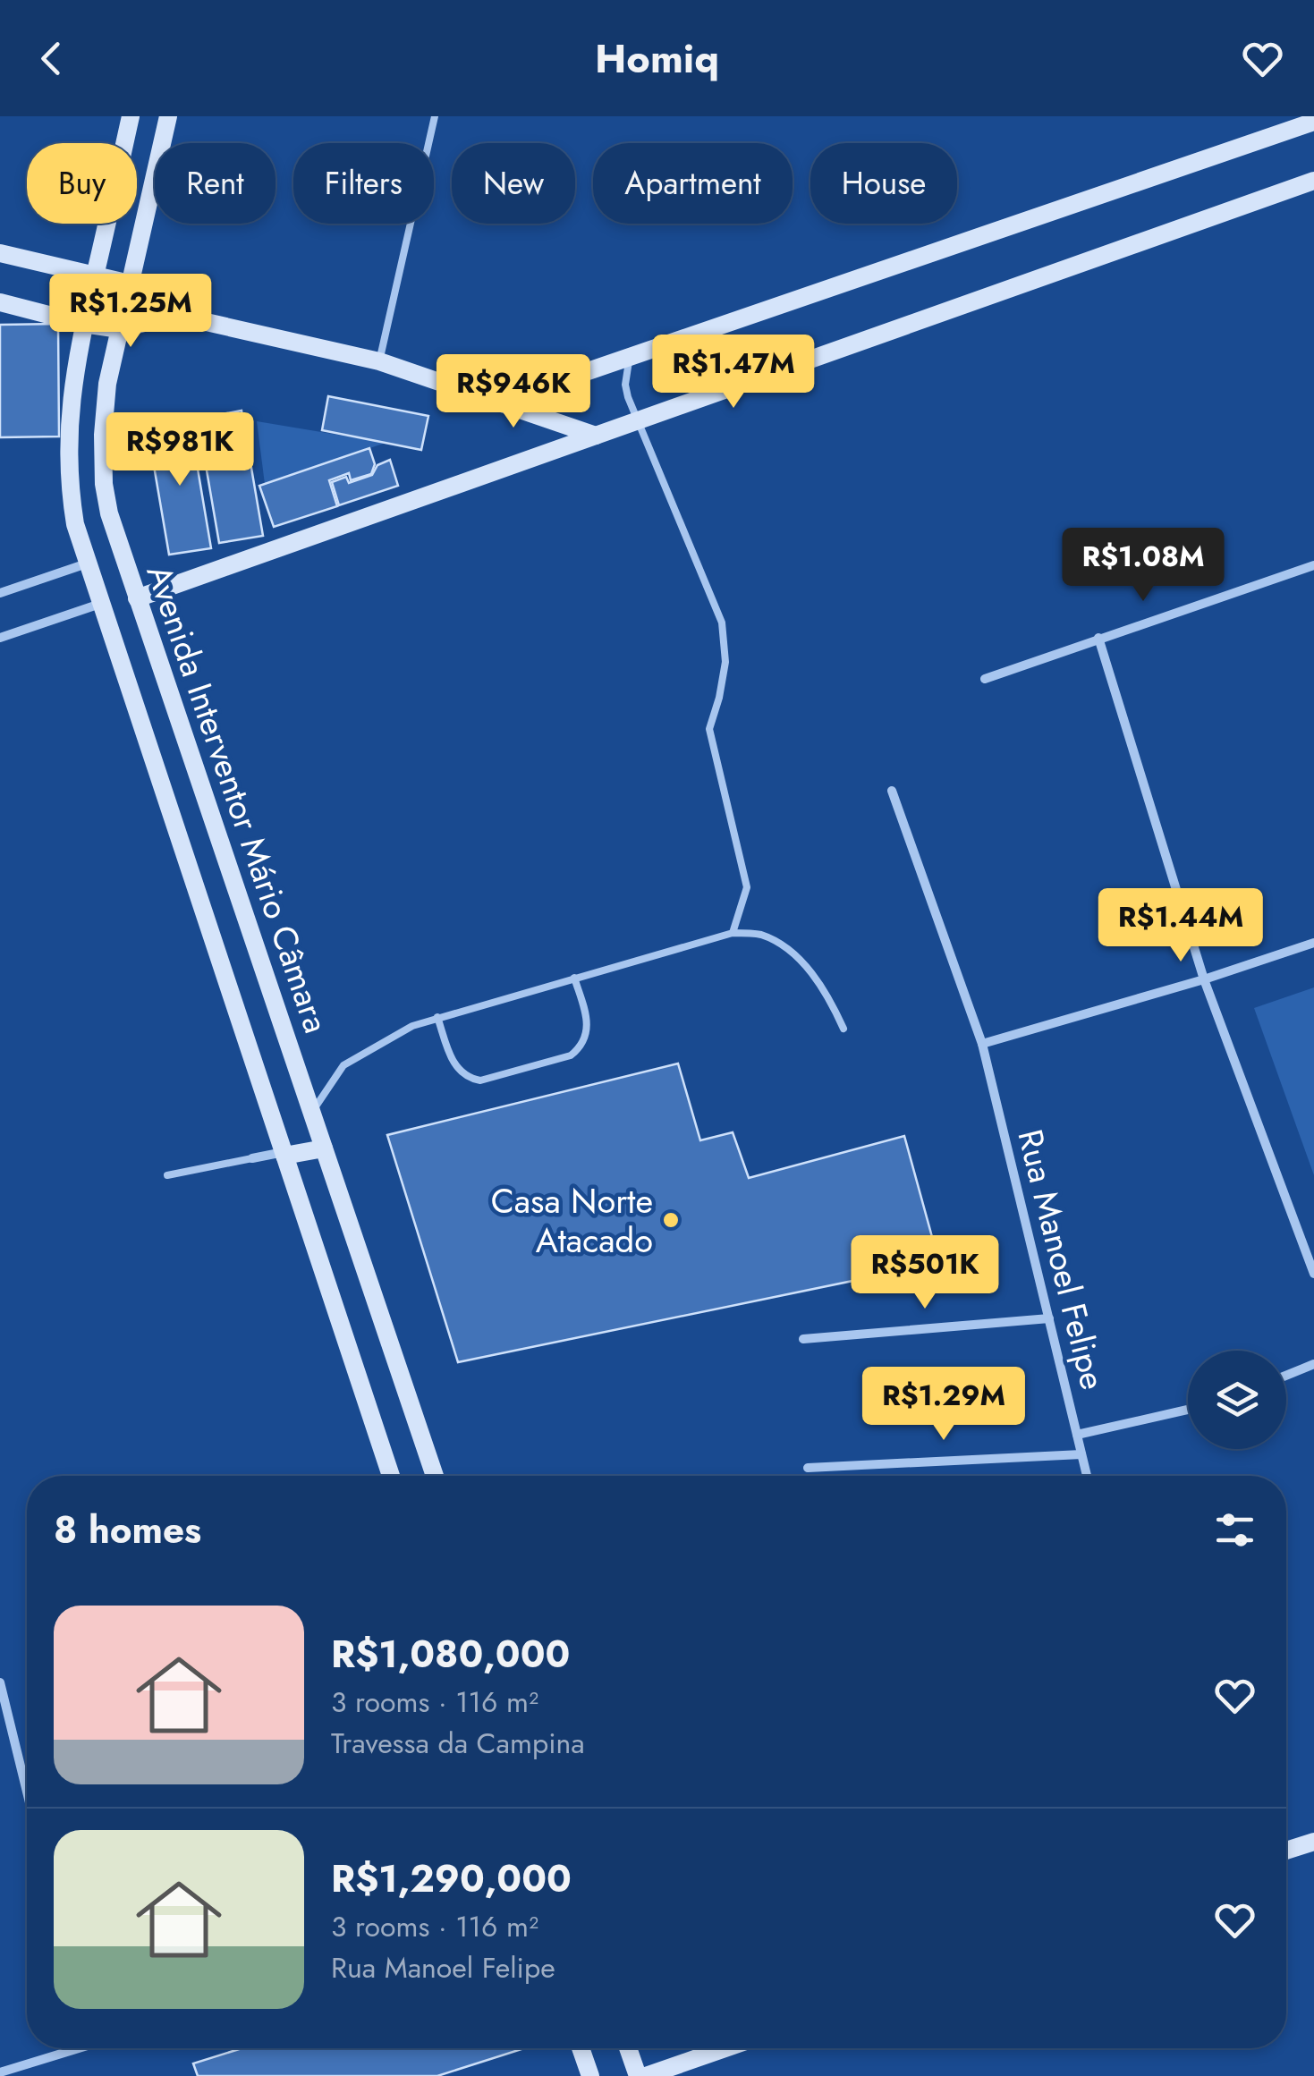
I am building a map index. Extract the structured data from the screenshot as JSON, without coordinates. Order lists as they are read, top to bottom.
{
  "streets": {
    "main road": ["Avenida Interventor Mário Câmara"],
    "street": ["Rua Manoel Felipe"]
  },
  "places": ["Casa Norte Atacado"],
  "page": {
    "header": "Homiq",
    "chip": [
      "Buy",
      "Rent",
      "Filters",
      "New",
      "Apartment",
      "House"
    ],
    "price": [
      "R$1.25M",
      "R$1.47M",
      "R$946K",
      "R$981K",
      "R$1.08M",
      "R$1.44M",
      "R$501K",
      "R$1.29M"
    ],
    "heading": "8 homes",
    "list": [
      {
        "name": "R$1,080,000",
        "note": "3 rooms · 116 m² · Travessa da Campina"
      },
      {
        "name": "R$1,290,000",
        "note": "3 rooms · 116 m² · Rua Manoel Felipe"
      }
    ]
  }
}
